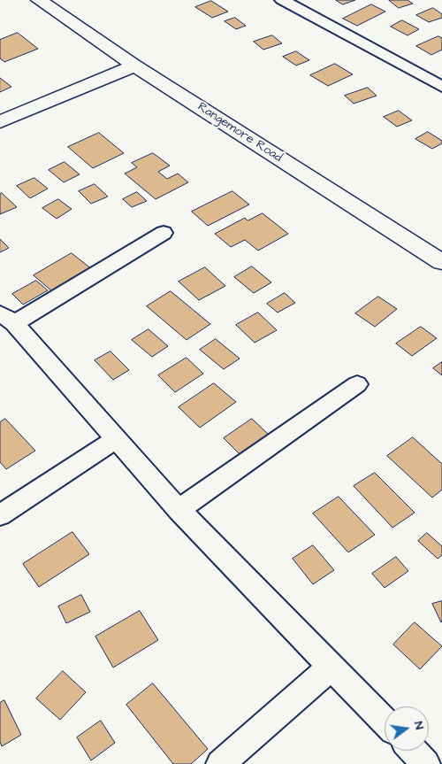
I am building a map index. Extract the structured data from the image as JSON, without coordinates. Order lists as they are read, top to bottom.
{
  "streets": {
    "street": ["Rangemore Road"]
  },
  "north": "right"
}
